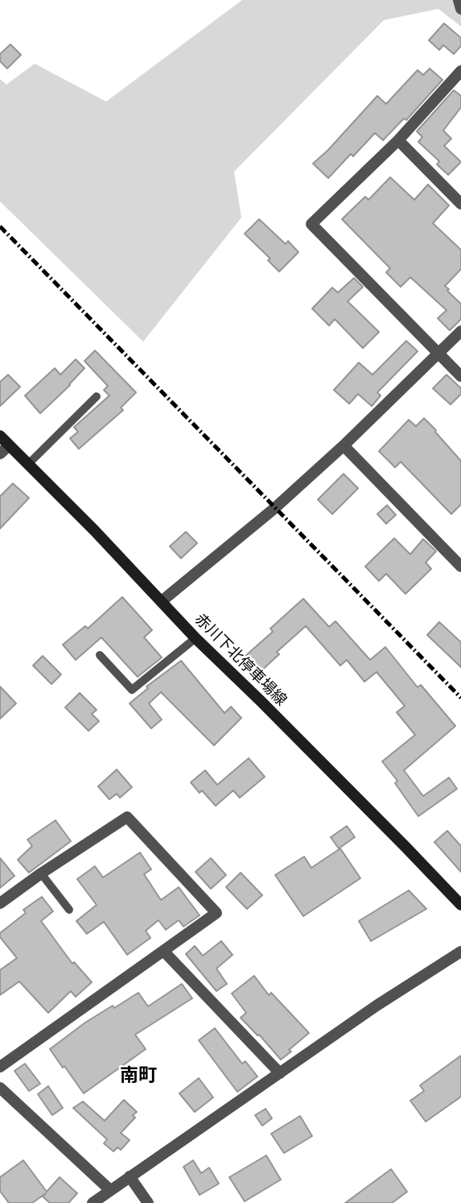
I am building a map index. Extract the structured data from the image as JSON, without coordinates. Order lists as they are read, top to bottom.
{
  "streets": {
    "main road": ["赤川下北停車場線"]
  },
  "districts": ["南町"]
}
